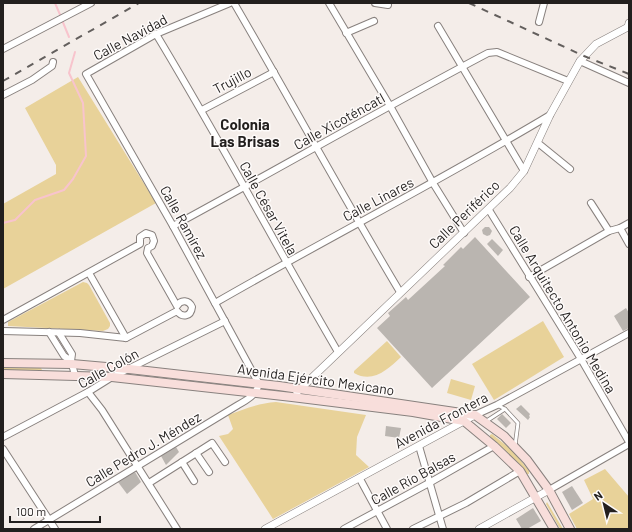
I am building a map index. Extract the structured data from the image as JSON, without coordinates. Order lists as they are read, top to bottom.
{
  "streets": {
    "main road": ["Avenida Ejército Mexicano"],
    "street": [
      "Calle Navidad",
      "Trujillo",
      "Calle Xicoténcatl",
      "Calle Linares",
      "Calle César Vitela",
      "Calle Periférico",
      "Calle Ramírez",
      "Calle Arquitecto Antonio Medina",
      "Calle Colón",
      "Avenida Frontera",
      "Calle Pedro J. Méndez",
      "Calle Río Balsas"
    ]
  },
  "crossings": [
    ["Calle Navidad", "Calle César Vitela"],
    ["Calle Navidad", "Calle Ramírez"],
    ["Trujillo", "Calle César Vitela"],
    ["Calle Xicoténcatl", "Calle César Vitela"],
    ["Calle Xicoténcatl", "Calle Periférico"],
    ["Calle Xicoténcatl", "Calle Ramírez"],
    ["Calle Linares", "Calle César Vitela"],
    ["Calle Linares", "Calle Periférico"],
    ["Calle Linares", "Calle Ramírez"],
    ["Calle César Vitela", "Calle Periférico"],
    ["Calle Periférico", "Calle Arquitecto Antonio Medina"],
    ["Calle Periférico", "Avenida Ejército Mexicano"],
    ["Calle Ramírez", "Calle Colón"],
    ["Calle Ramírez", "Avenida Ejército Mexicano"],
    ["Calle Arquitecto Antonio Medina", "Avenida Frontera"],
    ["Calle Colón", "Avenida Ejército Mexicano"],
    ["Avenida Ejército Mexicano", "Avenida Frontera"],
    ["Avenida Ejército Mexicano", "Calle Pedro J. Méndez"],
    ["Avenida Ejército Mexicano", "Calle Río Balsas"]
  ],
  "districts": ["Colonia Las Brisas"],
  "scale_bar": "100 m",
  "north": "top left"
}
